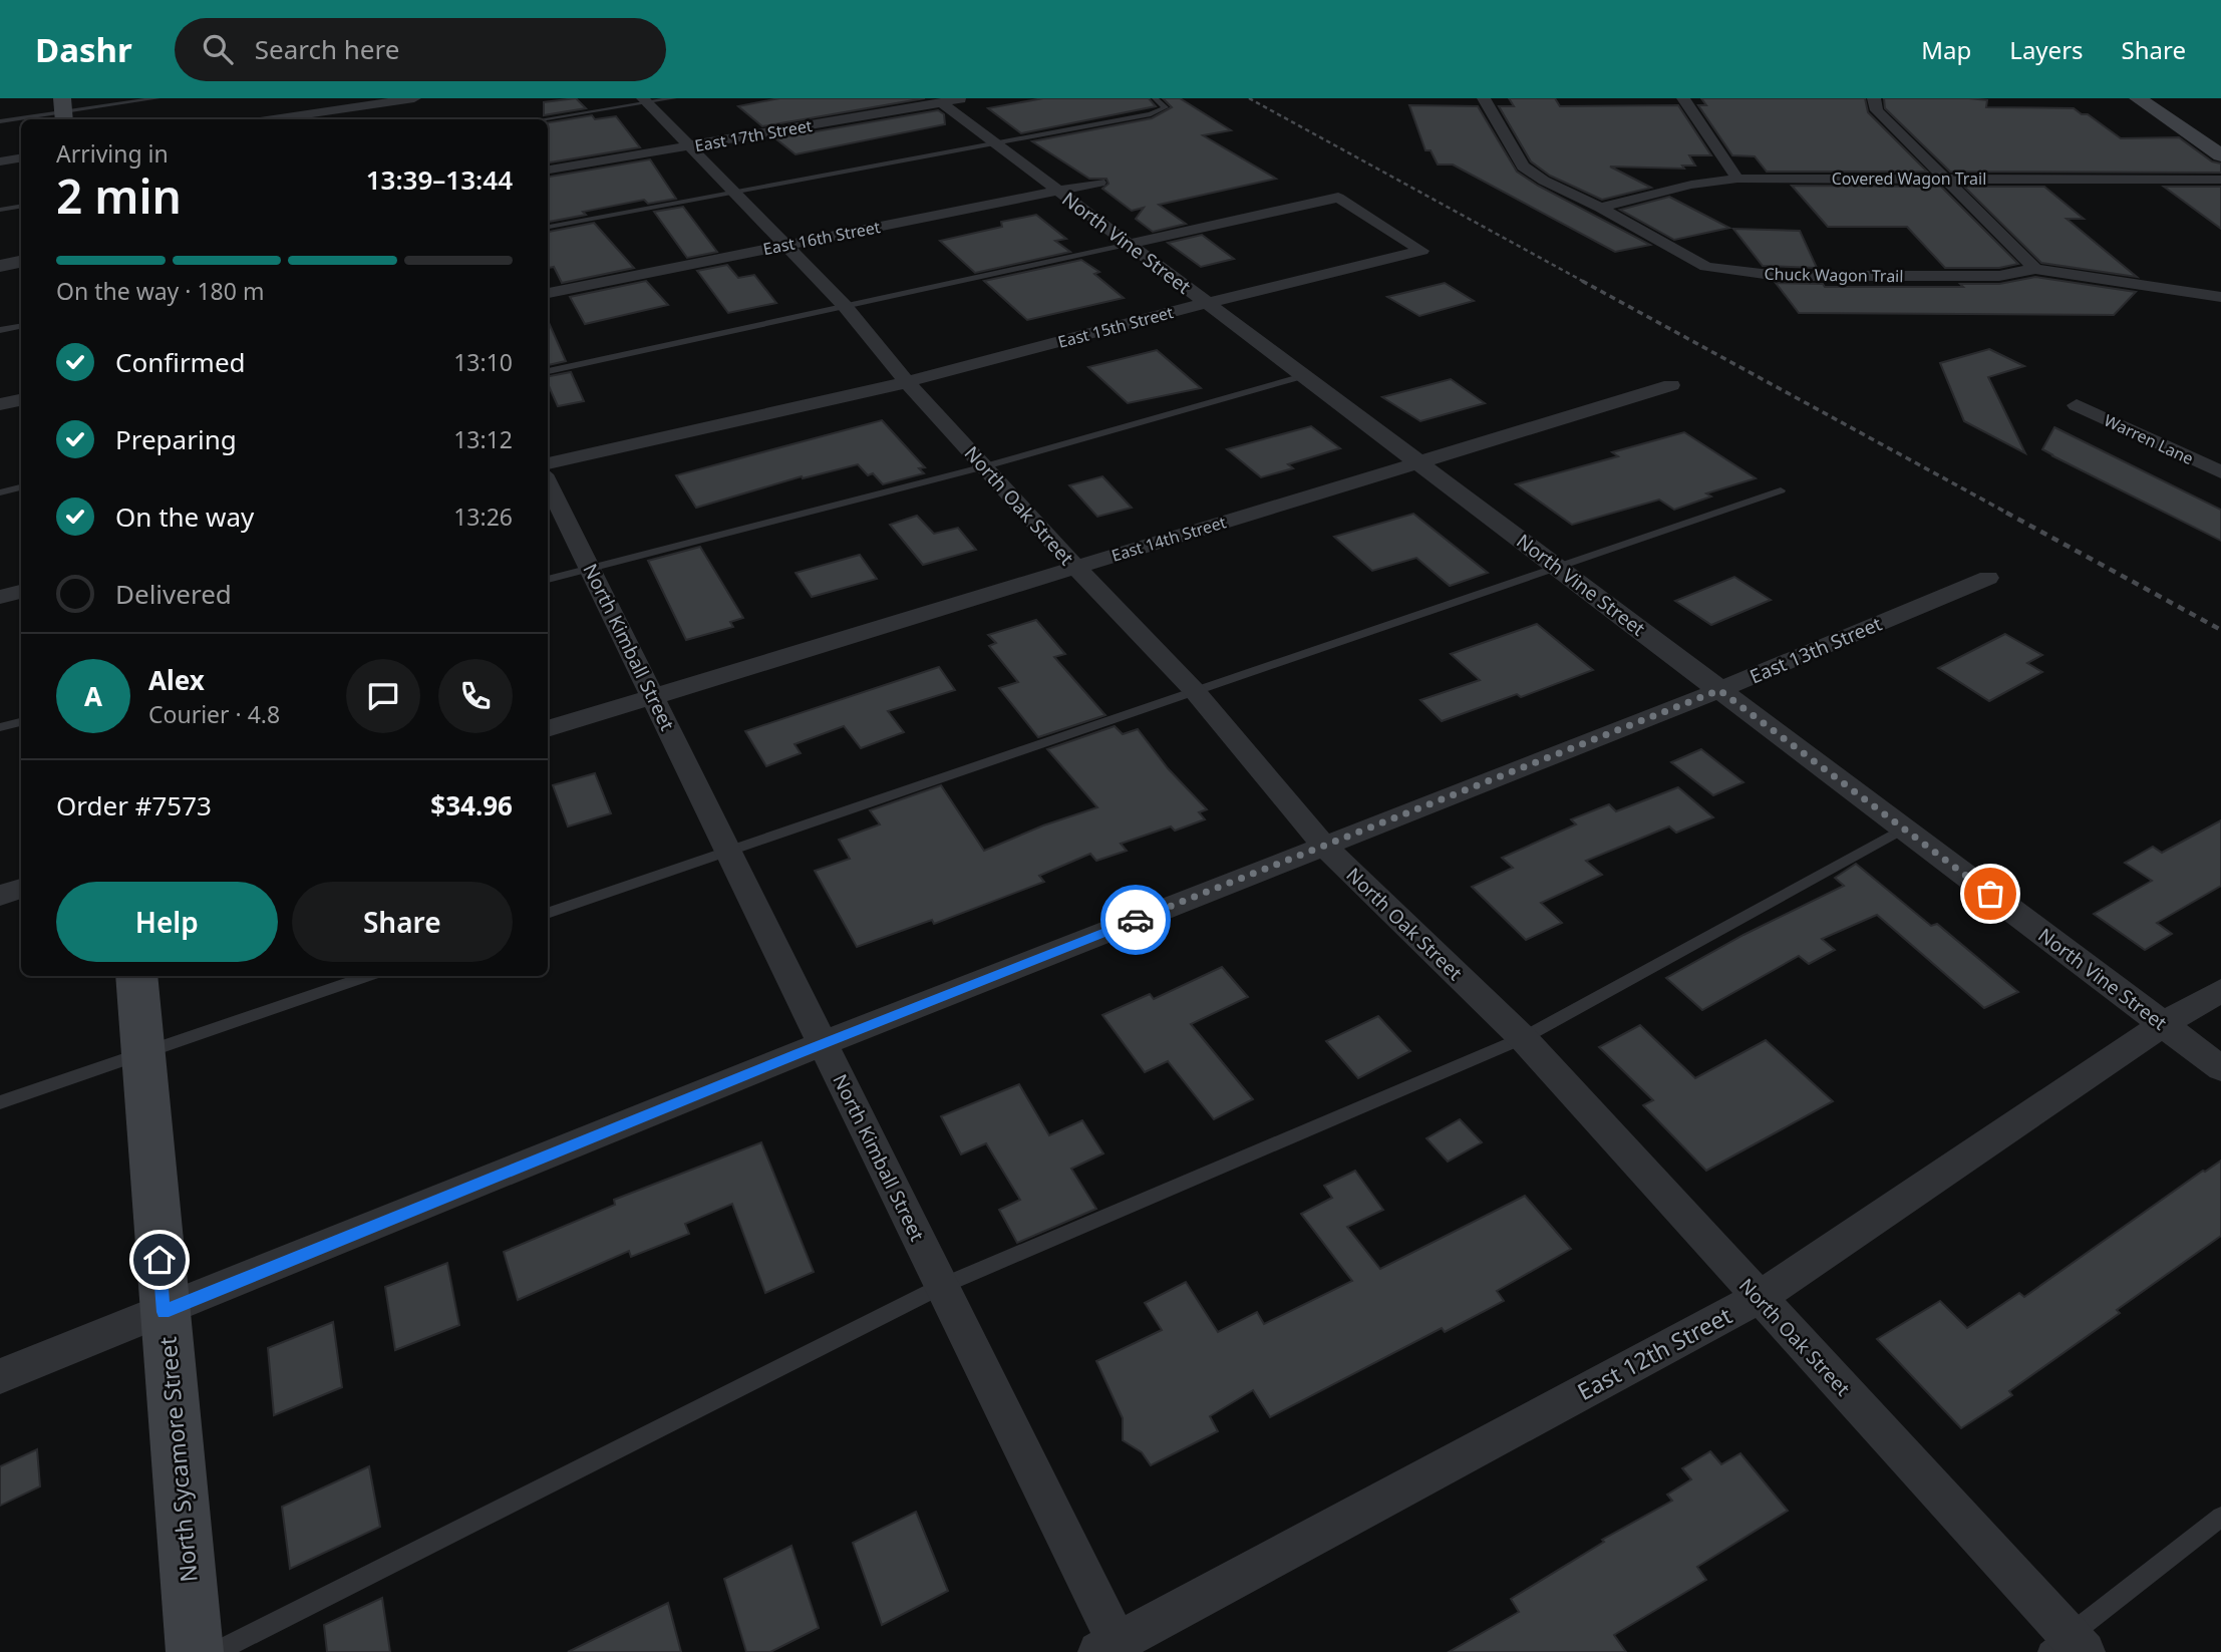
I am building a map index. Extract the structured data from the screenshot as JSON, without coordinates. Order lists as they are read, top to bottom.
{
  "streets": {
    "main road": ["North Sycamore Street"],
    "street": [
      "East 17th Street",
      "Covered Wagon Trail",
      "East 16th Street",
      "North Vine Street",
      "Chuck Wagon Trail",
      "East 15th Street",
      "Warren Lane",
      "North Oak Street",
      "East 14th Street",
      "North Kimball Street",
      "East 13th Street",
      "East 12th Street"
    ]
  },
  "crossings": [
    ["East 17th Street", "North Vine Street"],
    ["East 17th Street", "North Oak Street"],
    ["Covered Wagon Trail", "Chuck Wagon Trail"],
    ["East 16th Street", "North Vine Street"],
    ["East 16th Street", "North Oak Street"],
    ["North Vine Street", "East 15th Street"],
    ["North Vine Street", "East 14th Street"],
    ["North Vine Street", "East 13th Street"],
    ["North Vine Street", "East 12th Street"],
    ["East 15th Street", "North Oak Street"],
    ["North Oak Street", "East 14th Street"],
    ["North Oak Street", "East 13th Street"],
    ["North Oak Street", "East 12th Street"],
    ["East 14th Street", "North Kimball Street"],
    ["North Kimball Street", "East 13th Street"],
    ["North Kimball Street", "East 12th Street"],
    ["East 13th Street", "North Sycamore Street"]
  ],
  "page": {
    "header": "Dashr",
    "search": "Search here",
    "nav": ["Map", "Layers", "Share"],
    "heading": ["2 min", "Arriving in", "13:39–13:44"],
    "panel": [
      "Alex",
      "Courier · 4.8",
      "Order #7573",
      "$34.96"
    ],
    "bar": "On the way · 180 m",
    "list": [
      ["Confirmed", "13:10"],
      ["Preparing", "13:12"],
      ["On the way", "13:26"],
      "Delivered"
    ],
    "round": "A",
    "buttons": ["Help", "Share"]
  }
}
